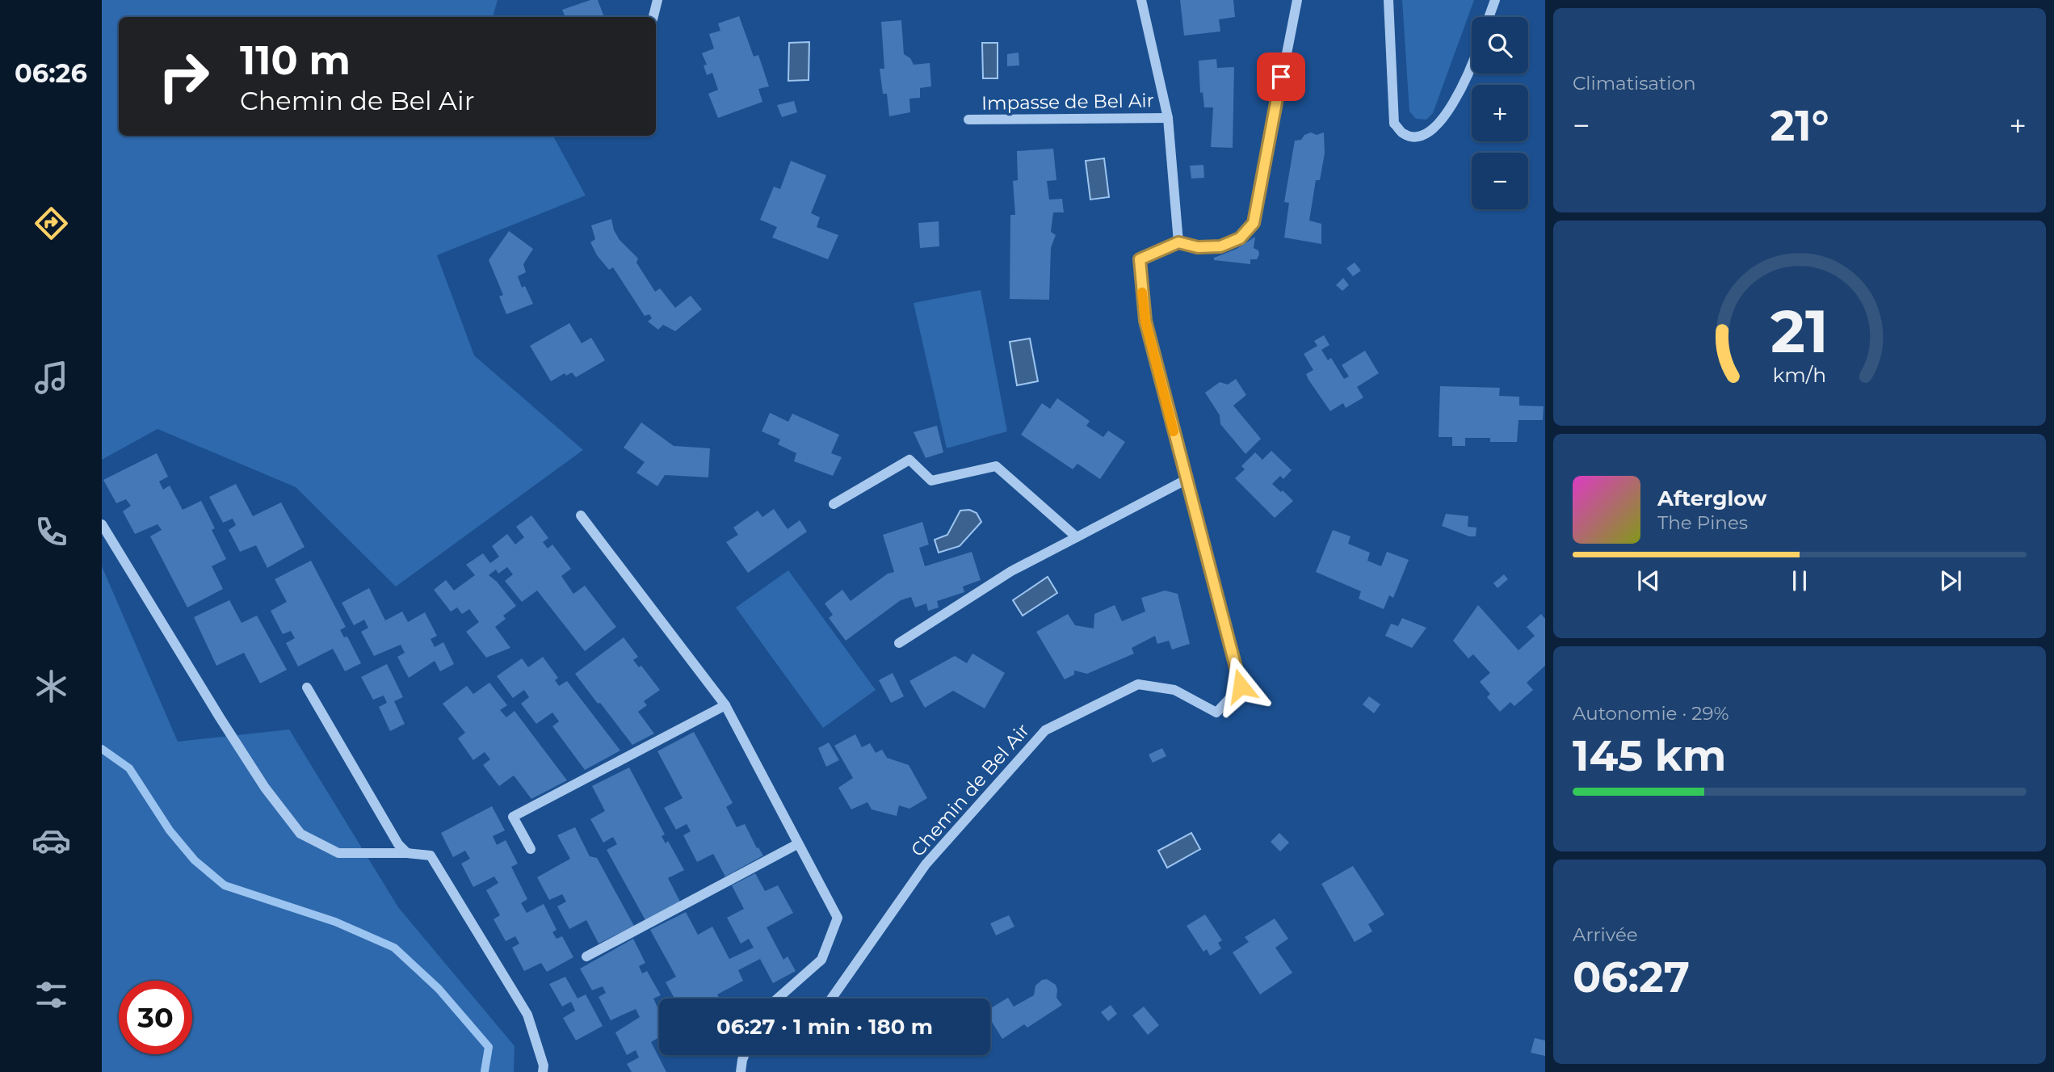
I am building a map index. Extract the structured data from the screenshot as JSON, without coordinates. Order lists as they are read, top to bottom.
{
  "streets": {
    "street": ["Impasse de Bel Air", "Chemin de Bel Air"]
  },
  "crossings": [
    ["Impasse de Bel Air", "Chemin de Bel Air"]
  ],
  "page": {
    "tabs": "06:26",
    "tile": [
      "Climatisation",
      ["Autonomie · 29%", "145 km"],
      ["Arrivée", "06:27"]
    ],
    "map_buttons": ["+", "−"],
    "turn": ["110 m", "Chemin de Bel Air"],
    "heat": ["−", "21°", "+"],
    "song": ["Afterglow", "The Pines"],
    "limit": "30",
    "trip": "06:27 · 1 min · 180 m",
    "gauge": ["21", "km/h"]
  }
}
